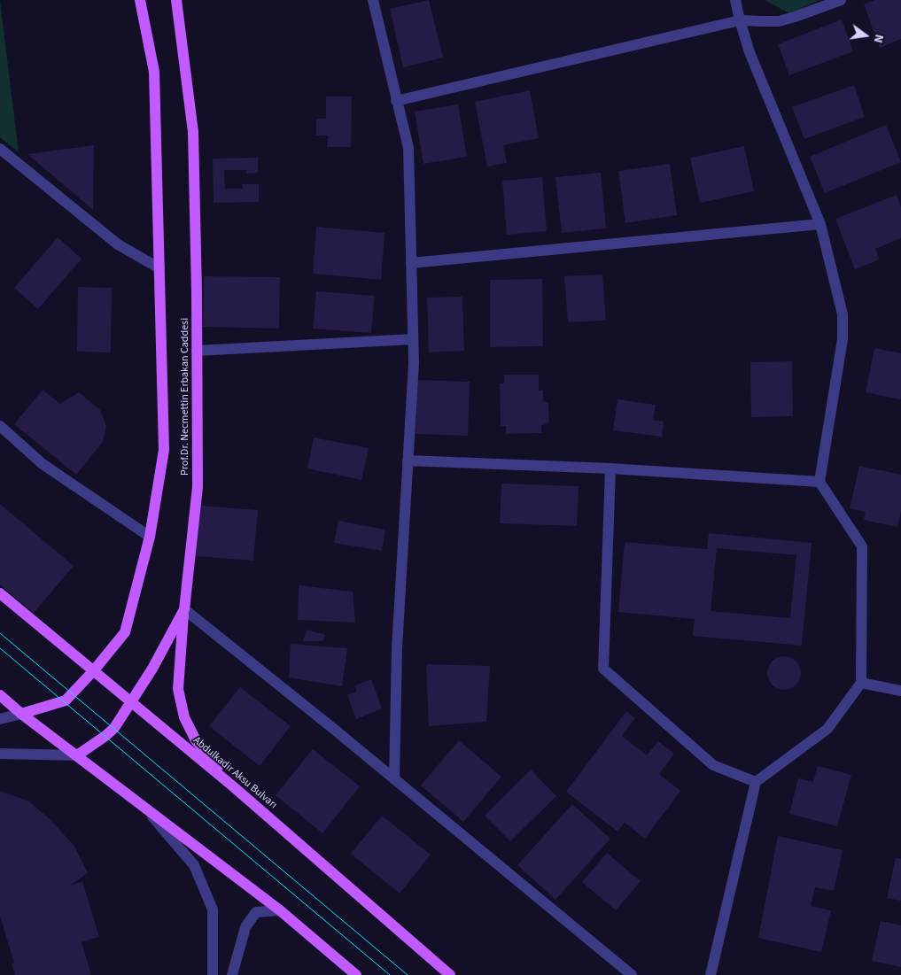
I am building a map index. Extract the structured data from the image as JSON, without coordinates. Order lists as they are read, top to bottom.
{
  "streets": {
    "main road": ["Prof.Dr. Necmettin Erbakan Caddesi", "Abdulkadir Aksu Bulvarı"]
  },
  "crossings": [
    ["Prof.Dr. Necmettin Erbakan Caddesi", "Abdulkadir Aksu Bulvarı"]
  ],
  "north": "right"
}
